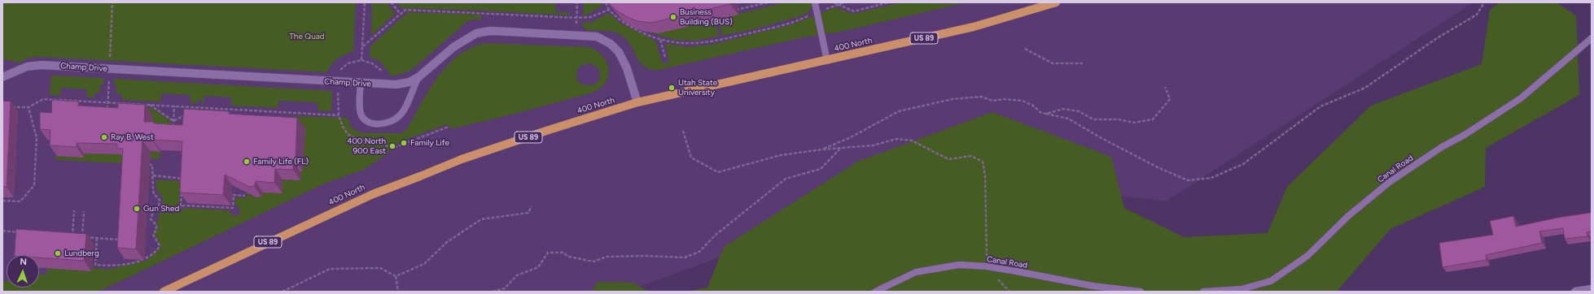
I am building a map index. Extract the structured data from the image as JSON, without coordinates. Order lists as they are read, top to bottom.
{
  "streets": {
    "main road": ["US 89", "400 North"],
    "street": ["Champ Drive"],
    "lane": ["Canal Road"]
  },
  "crossings": [
    ["400 North", "Champ Drive"]
  ],
  "parks": ["The Quad"],
  "places": [
    "Business Building (BUS)",
    "Utah State University",
    "Ray B. West",
    "Family Life",
    "400 North 900 East",
    "Family Life (FL)",
    "Gun Shed",
    "Lundberg"
  ],
  "north": "top"
}
